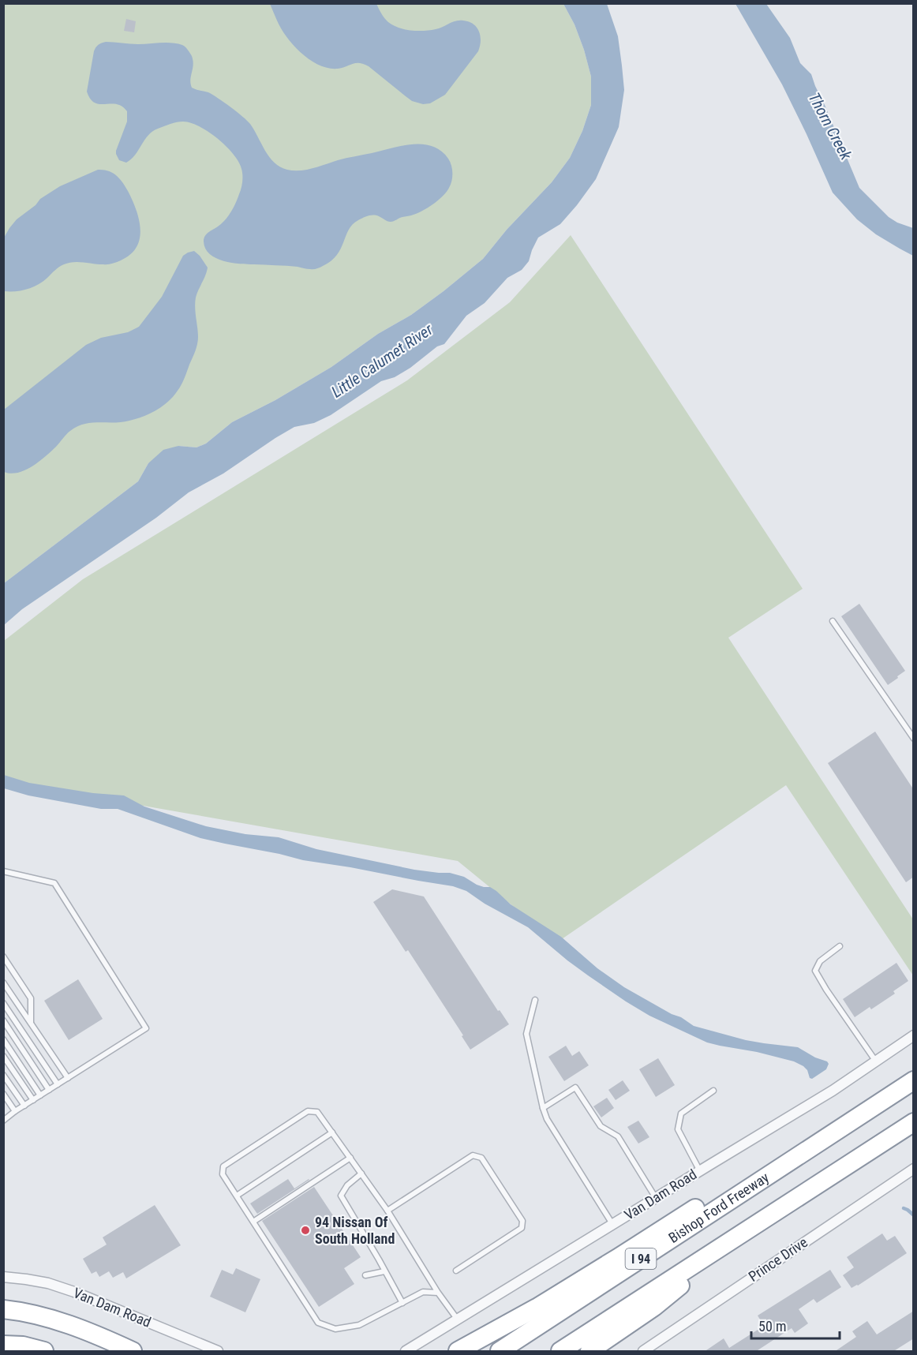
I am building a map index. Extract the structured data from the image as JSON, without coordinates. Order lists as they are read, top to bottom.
{
  "streets": {
    "highway": ["Bishop Ford Freeway", "I 94"],
    "street": ["Van Dam Road", "Prince Drive"]
  },
  "water": ["Thorn Creek", "Little Calumet River"],
  "places": ["94 Nissan Of South Holland"],
  "scale_bar": "50 m"
}
